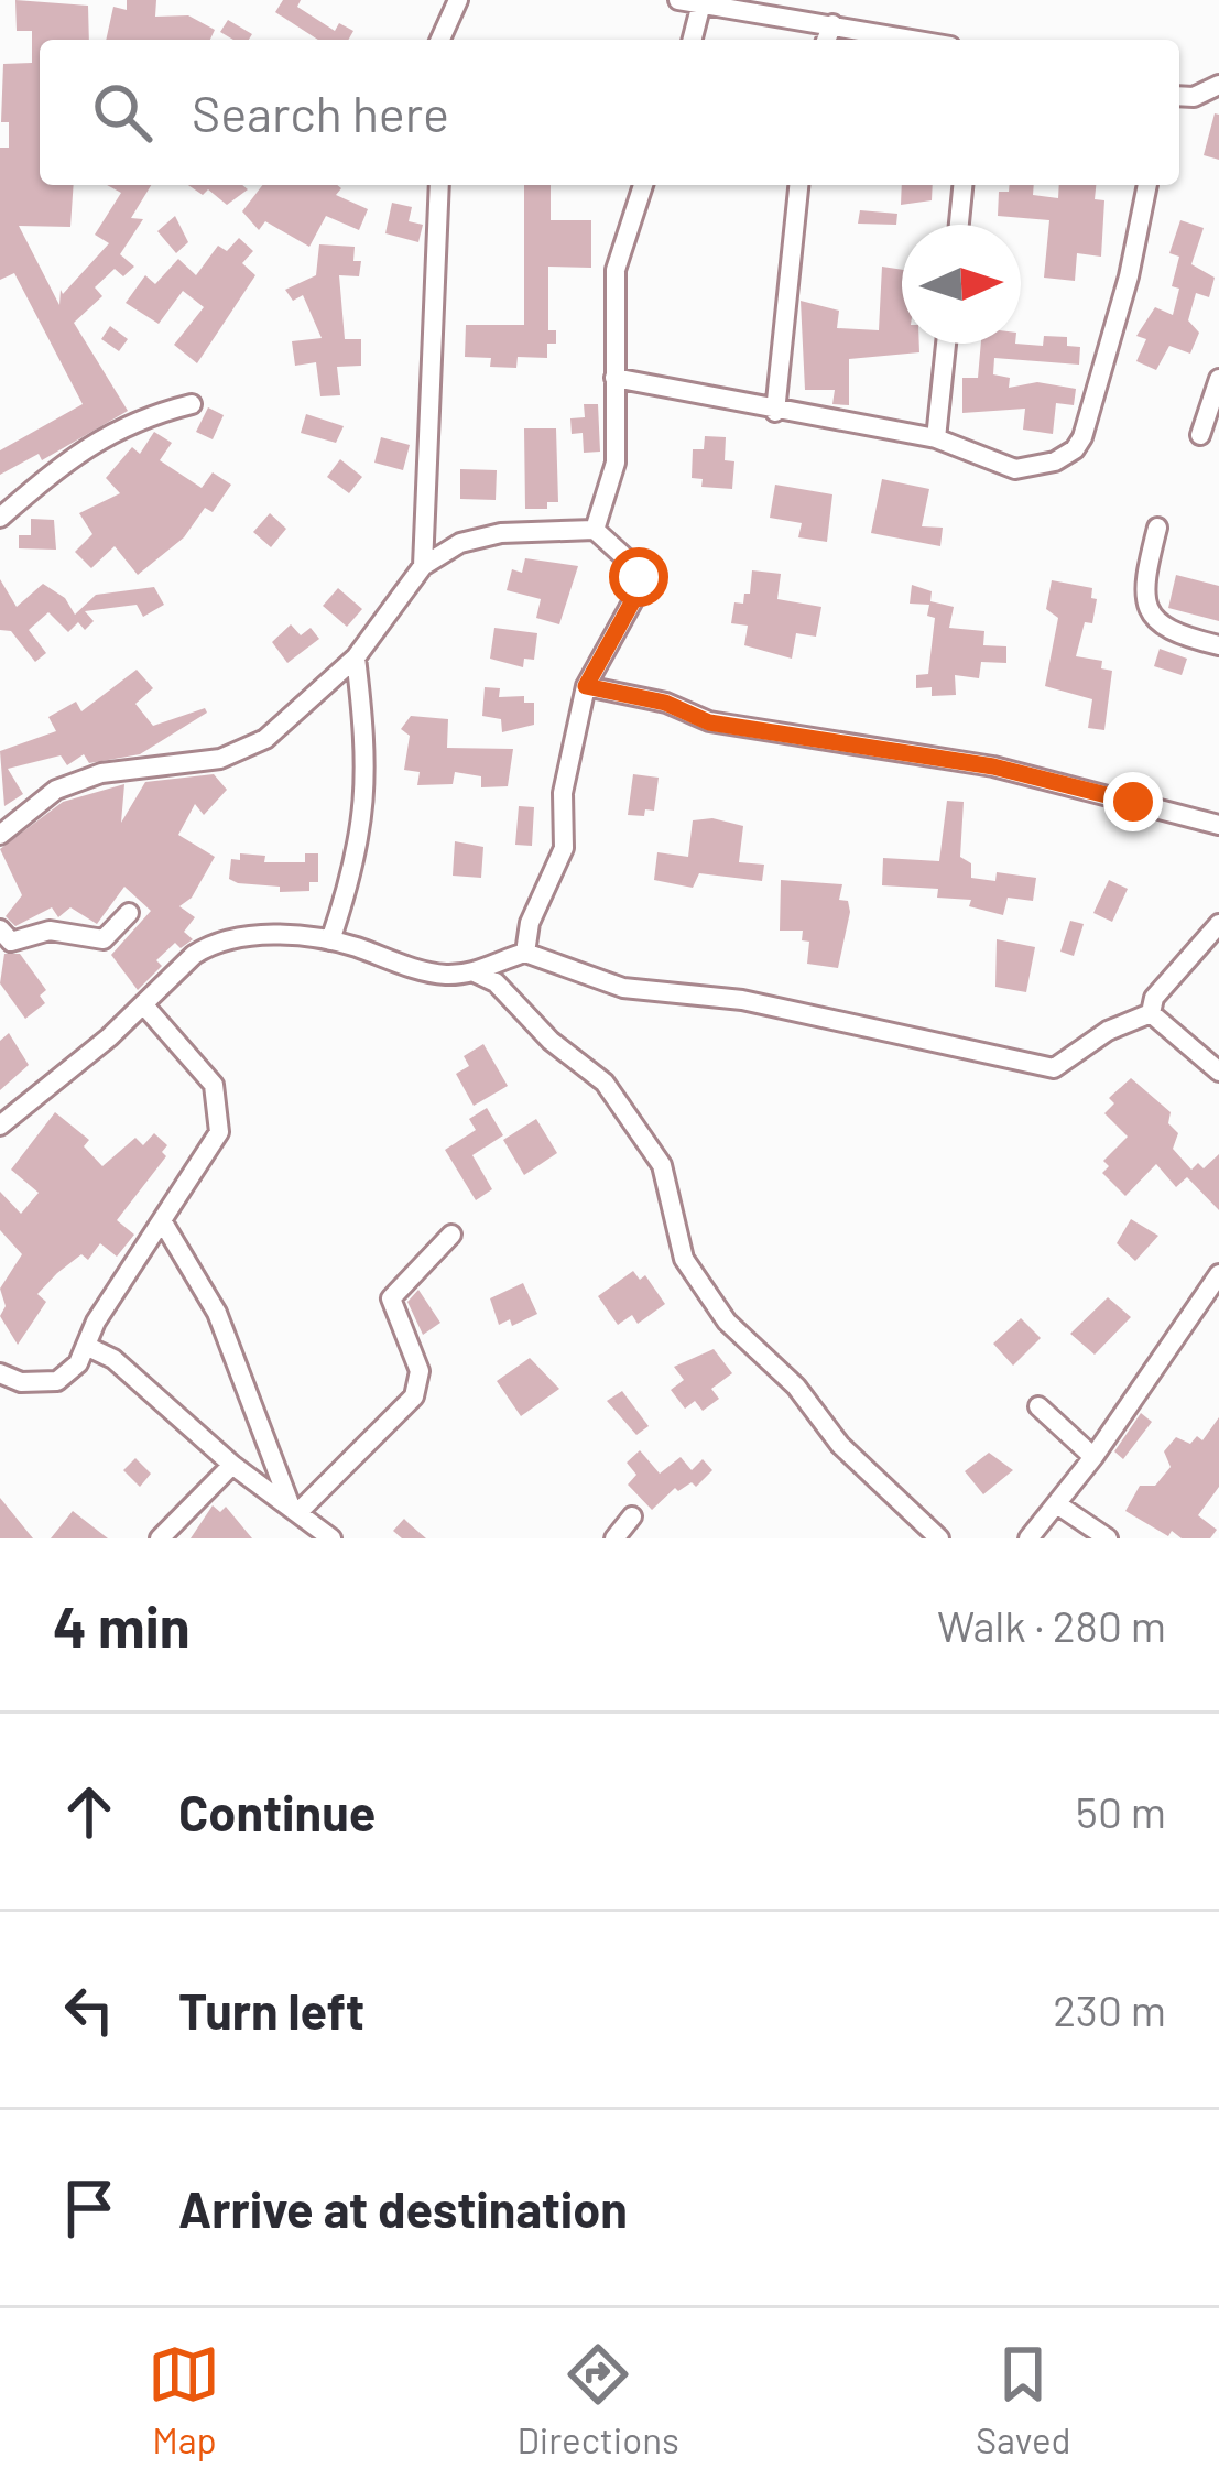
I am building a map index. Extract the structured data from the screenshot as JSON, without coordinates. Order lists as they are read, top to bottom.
{
  "north": "right",
  "page": {
    "search": "Search here",
    "heading": ["4 min", "Walk · 280 m"],
    "list": [
      ["Continue", "50 m"],
      ["Turn left", "230 m"],
      "Arrive at destination"
    ],
    "nav": ["Map", "Directions", "Saved"]
  }
}
